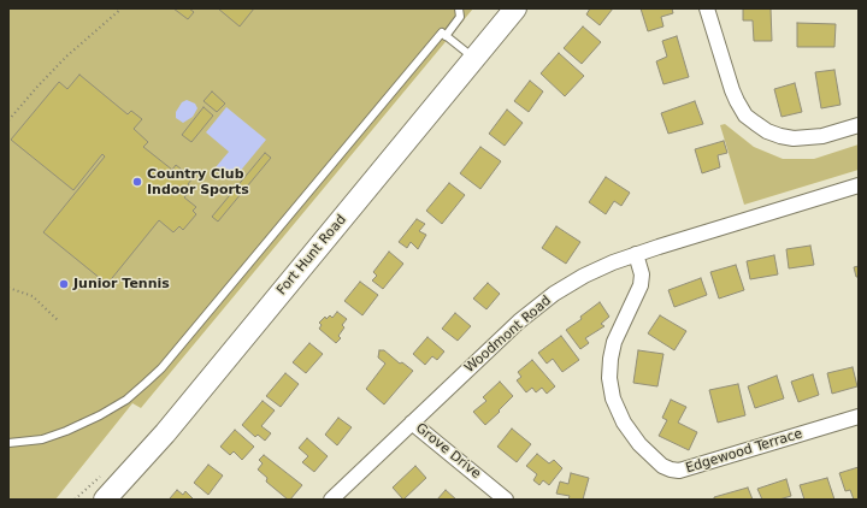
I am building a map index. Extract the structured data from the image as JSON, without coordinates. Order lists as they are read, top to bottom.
{
  "streets": {
    "main road": ["Fort Hunt Road"],
    "street": ["Woodmont Road", "Grove Drive", "Edgewood Terrace"]
  },
  "crossings": [
    ["Woodmont Road", "Grove Drive"],
    ["Woodmont Road", "Edgewood Terrace"]
  ],
  "places": ["Country Club Indoor Sports", "Junior Tennis"]
}
